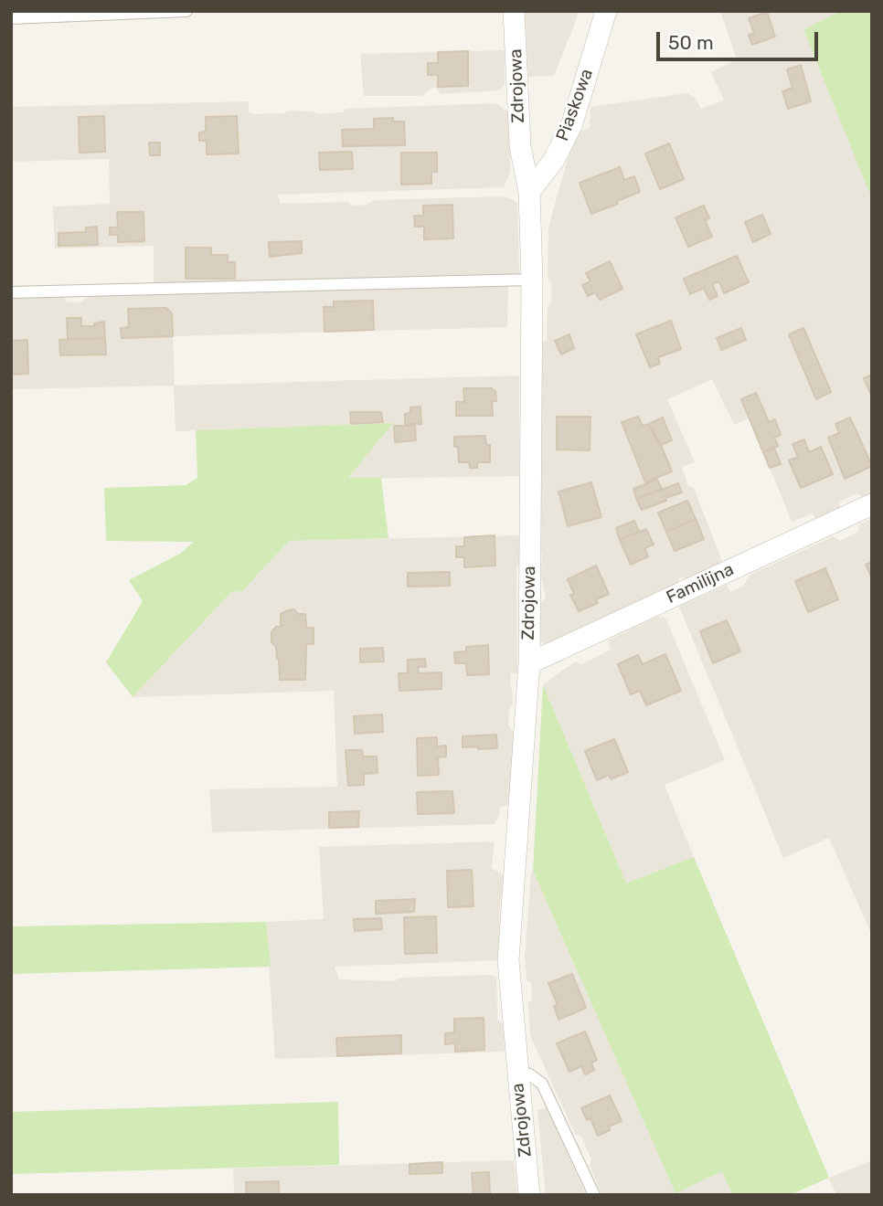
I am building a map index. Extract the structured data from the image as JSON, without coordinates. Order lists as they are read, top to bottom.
{
  "streets": {
    "street": ["Zdrojowa", "Piaskowa", "Familijna"]
  },
  "crossings": [
    ["Zdrojowa", "Piaskowa"],
    ["Zdrojowa", "Familijna"]
  ],
  "scale_bar": "50 m"
}
